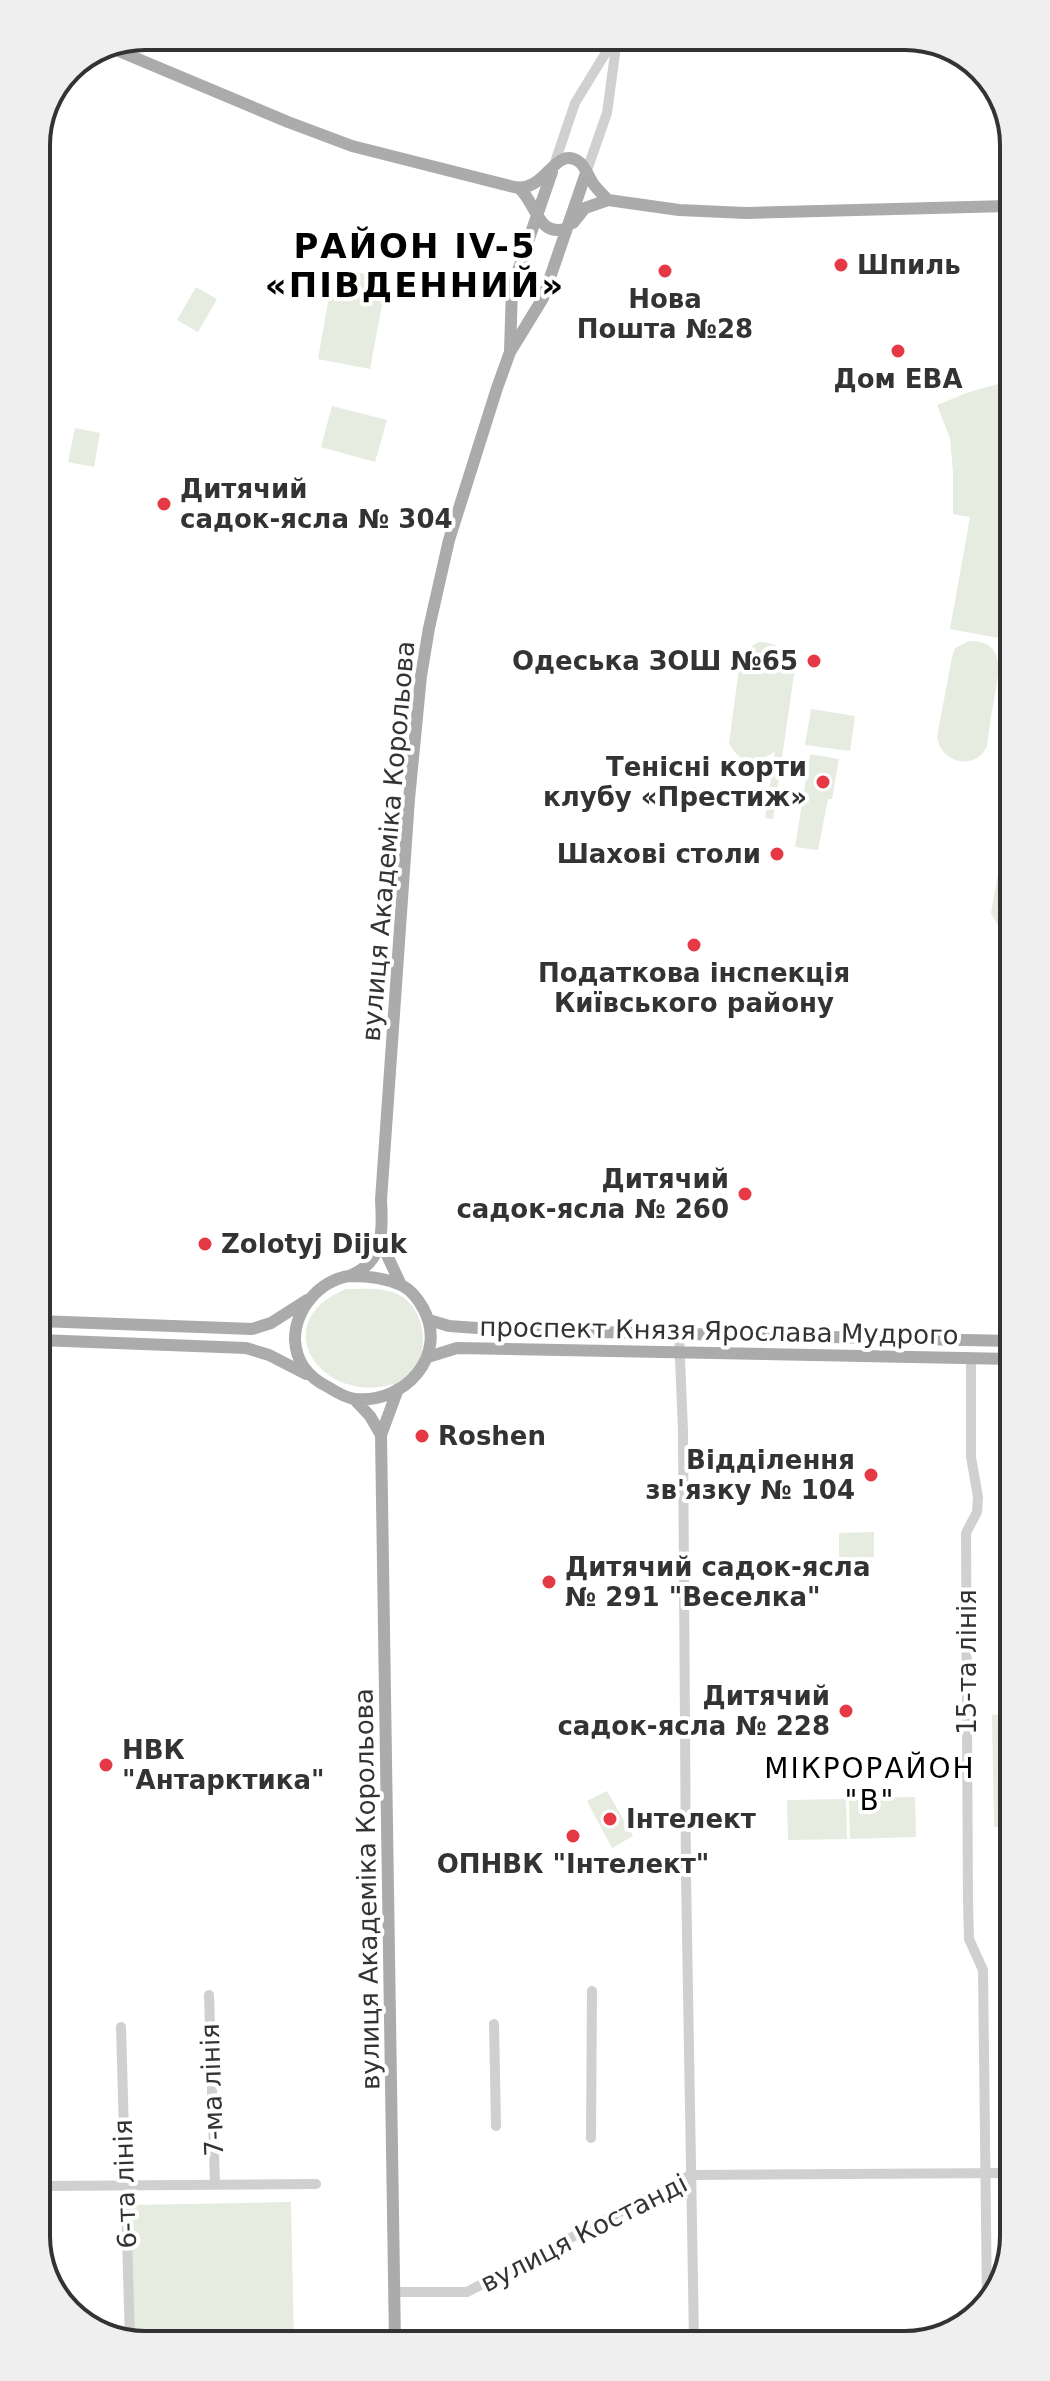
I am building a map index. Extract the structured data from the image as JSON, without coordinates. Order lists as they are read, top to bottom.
{
  "streets": {
    "main road": ["вулиця Академіка Корольова", "проспект Князя Ярослава Мудрого"],
    "street": [
      "15-та лінія",
      "7-ма лінія",
      "6-та лінія",
      "вулиця Костанді"
    ]
  },
  "crossings": [
    ["вулиця Академіка Корольова", "проспект Князя Ярослава Мудрого"],
    ["вулиця Академіка Корольова", "вулиця Костанді"],
    ["проспект Князя Ярослава Мудрого", "15-та лінія"],
    ["15-та лінія", "вулиця Костанді"]
  ],
  "districts": ["РАЙОН IV-5 «ПІВДЕННИЙ»", "МІКРОРАЙОН \"В\""],
  "places": [
    "Шпиль",
    "Нова Пошта №28",
    "Дом ЕВА",
    "Дитячий садок-ясла № 304",
    "Одеська ЗОШ №65",
    "Тенісні корти клубу «Престиж»",
    "Шахові столи",
    "Податкова інспекція Київського району",
    "Дитячий садок-ясла № 260",
    "Zolotyj Dijuk",
    "Roshen",
    "Відділення зв'язку № 104",
    "Дитячий садок-ясла № 291 \"Веселка\"",
    "Дитячий садок-ясла № 228",
    "НВК \"Антарктика\"",
    "Інтелект",
    "ОПНВК \"Інтелект\""
  ]
}
